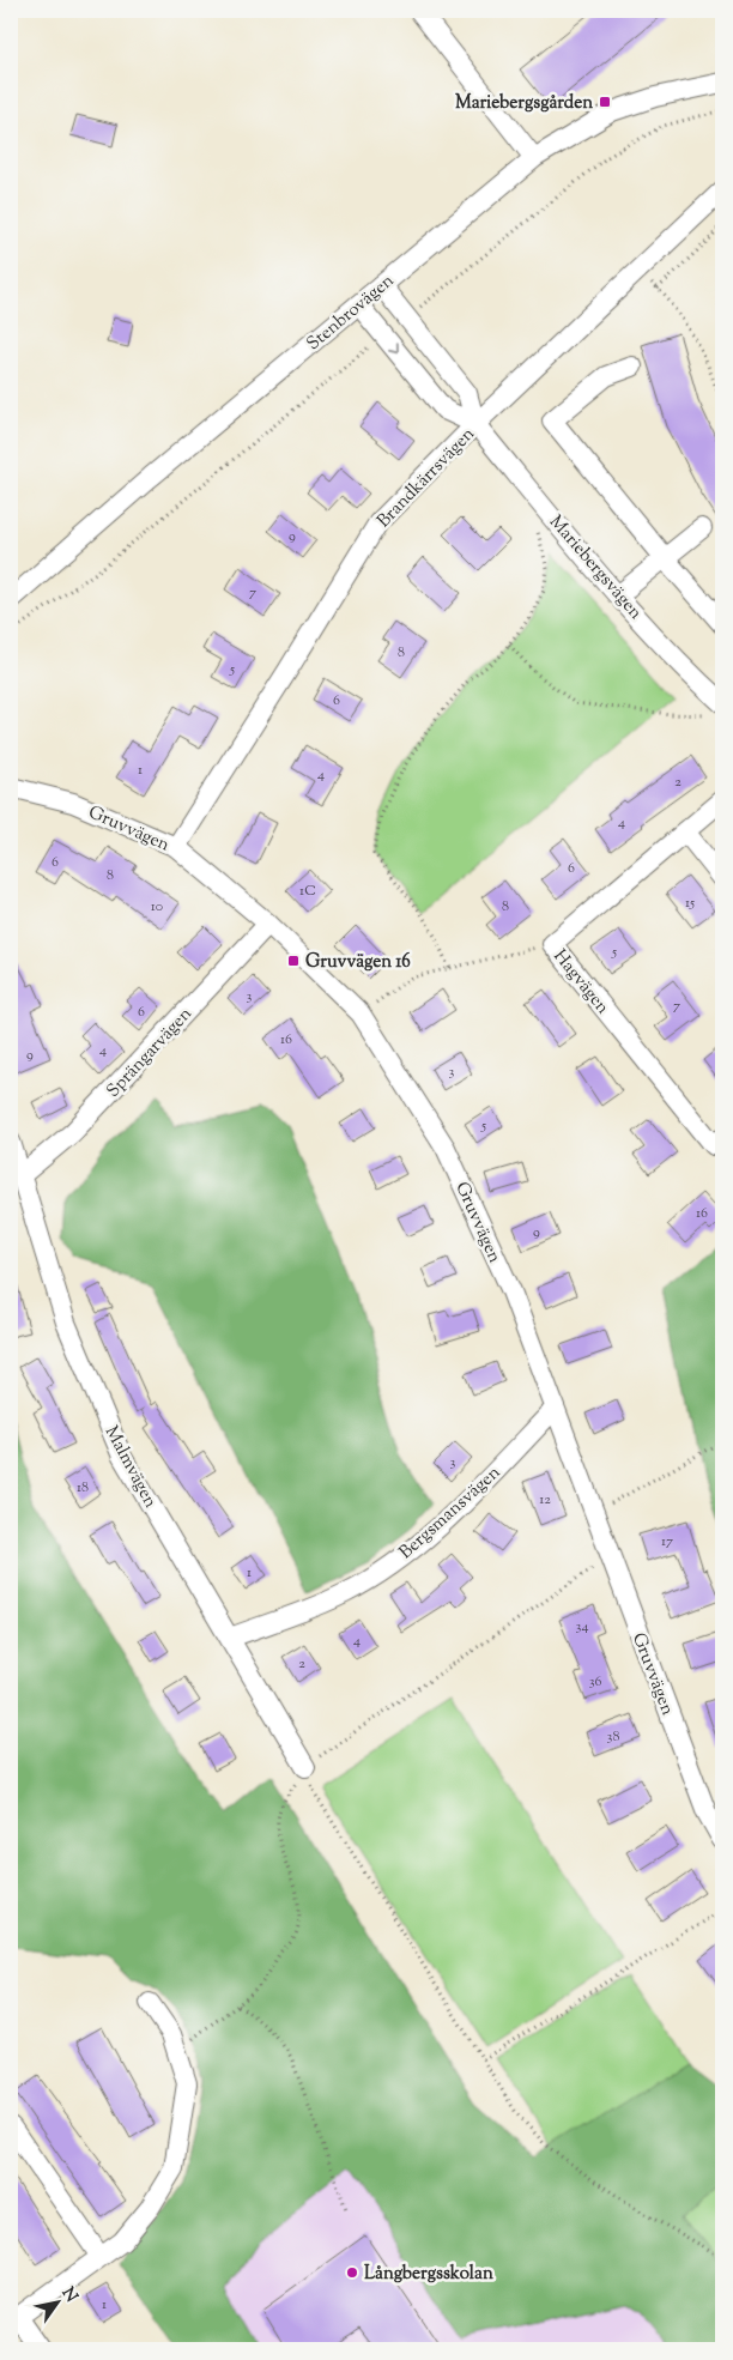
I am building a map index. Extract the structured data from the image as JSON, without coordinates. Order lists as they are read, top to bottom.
{
  "streets": {
    "street": [
      "Stenbrovägen",
      "Brandkärrsvägen",
      "Mariebergsvägen",
      "Gruvvägen",
      "Hagvägen",
      "Sprängarvägen",
      "Malmvägen",
      "Bergsmansvägen"
    ]
  },
  "crossings": [
    ["Stenbrovägen", "Mariebergsvägen"],
    ["Brandkärrsvägen", "Mariebergsvägen"],
    ["Brandkärrsvägen", "Gruvvägen"],
    ["Gruvvägen", "Sprängarvägen"],
    ["Gruvvägen", "Bergsmansvägen"],
    ["Sprängarvägen", "Malmvägen"],
    ["Malmvägen", "Bergsmansvägen"]
  ],
  "places": {
    "transit": ["Mariebergsgården", "Gruvvägen 16"],
    "other": ["Långbergsskolan"]
  },
  "house_numbers": [
    "9",
    "7",
    "8",
    "5",
    "6",
    "1",
    "4",
    "2",
    "4",
    "6",
    "6",
    "8",
    "1C",
    "15",
    "10",
    "8",
    "5",
    "3",
    "7",
    "6",
    "16",
    "4",
    "9",
    "3",
    "5",
    "16",
    "9",
    "3",
    "18",
    "12",
    "17",
    "1",
    "34",
    "4",
    "2",
    "36",
    "38",
    "1"
  ],
  "north": "top right"
}
